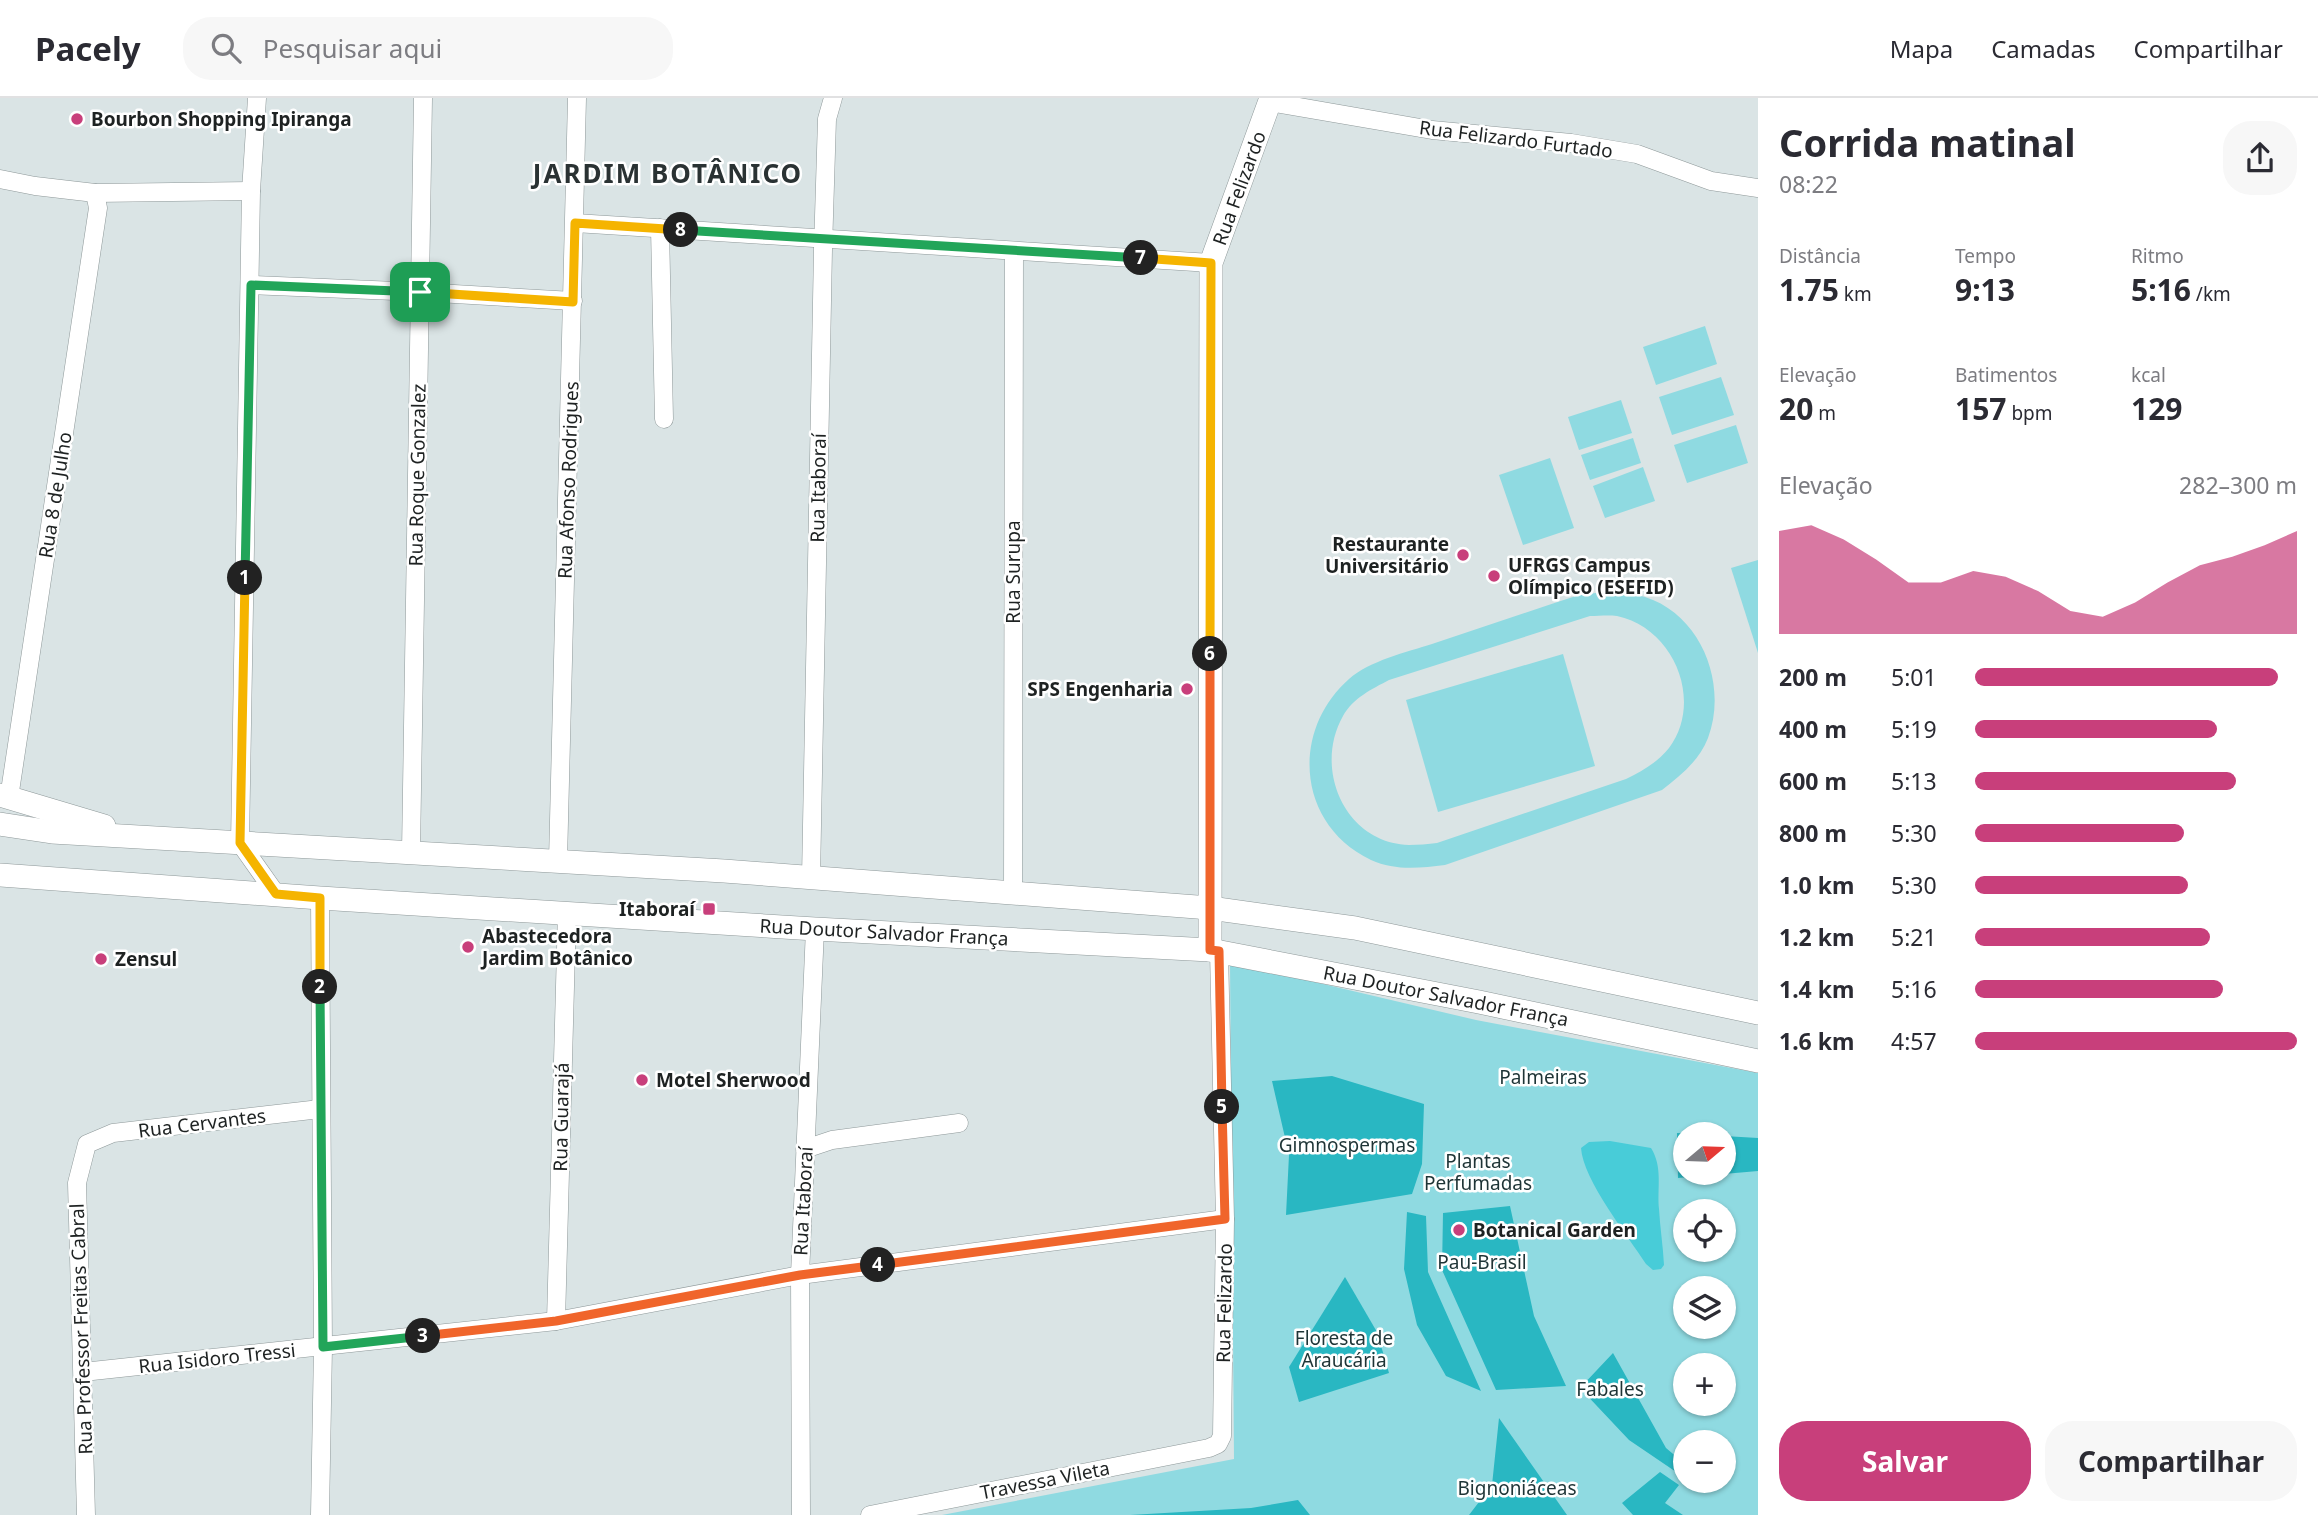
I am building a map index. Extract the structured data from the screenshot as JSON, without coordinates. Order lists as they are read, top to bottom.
{
  "streets": {
    "main road": ["Rua Felizardo", "Rua Doutor Salvador França"],
    "street": [
      "Rua Felizardo Furtado",
      "Rua Roque Gonzalez",
      "Rua Afonso Rodrigues",
      "Rua Itaboraí",
      "Rua 8 de Julho",
      "Rua Surupa",
      "Rua Guarajá",
      "Rua Cervantes",
      "Rua Professor Freitas Cabral",
      "Rua Isidoro Tressi",
      "Travessa Vileta"
    ]
  },
  "crossings": [
    ["Rua Felizardo Furtado", "Rua Felizardo"],
    ["Rua Felizardo", "Rua Doutor Salvador França"],
    ["Rua Felizardo", "Rua Isidoro Tressi"],
    ["Rua Felizardo", "Travessa Vileta"],
    ["Rua Itaboraí", "Rua Doutor Salvador França"],
    ["Rua Itaboraí", "Rua Isidoro Tressi"],
    ["Rua Doutor Salvador França", "Rua Guarajá"],
    ["Rua Guarajá", "Rua Isidoro Tressi"],
    ["Rua Cervantes", "Rua Professor Freitas Cabral"],
    ["Rua Professor Freitas Cabral", "Rua Isidoro Tressi"]
  ],
  "districts": ["JARDIM BOTÂNICO"],
  "parks": [
    "Palmeiras",
    "Gimnospermas",
    "Plantas Perfumadas",
    "Pau-Brasil",
    "Floresta de Araucária",
    "Fabales",
    "Bignoniáceas"
  ],
  "places": {
    "other": [
      "Bourbon Shopping Ipiranga",
      "Restaurante Universitário",
      "UFRGS Campus Olímpico (ESEFID)",
      "SPS Engenharia",
      "Abastecedora Jardim Botânico",
      "Zensul",
      "Motel Sherwood",
      "Botanical Garden"
    ],
    "transit": ["Itaboraí"]
  },
  "north": "right",
  "page": {
    "header": "Pacely",
    "search": "Pesquisar aqui",
    "nav": ["Mapa", "Camadas", "Compartilhar"],
    "heading": ["Corrida matinal", "08:22"],
    "pins": [
      "8",
      "7",
      "1",
      "6",
      "2",
      "5",
      "4",
      "3"
    ],
    "stats": [
      ["Distância", "1.75 km"],
      ["Tempo", "9:13"],
      ["Ritmo", "5:16 /km"],
      ["Elevação", "20 m"],
      ["Batimentos", "157 bpm"],
      ["kcal", "129"]
    ],
    "chart": ["Elevação", "282–300 m"],
    "list": [
      {
        "name": "200 m",
        "note": "5:01"
      },
      {
        "name": "400 m",
        "note": "5:19"
      },
      {
        "name": "600 m",
        "note": "5:13"
      },
      {
        "name": "800 m",
        "note": "5:30"
      },
      {
        "name": "1.0 km",
        "note": "5:30"
      },
      {
        "name": "1.2 km",
        "note": "5:21"
      },
      {
        "name": "1.4 km",
        "note": "5:16"
      },
      {
        "name": "1.6 km",
        "note": "4:57"
      }
    ],
    "map_buttons": ["+", "−"],
    "buttons": ["Salvar", "Compartilhar"]
  }
}
